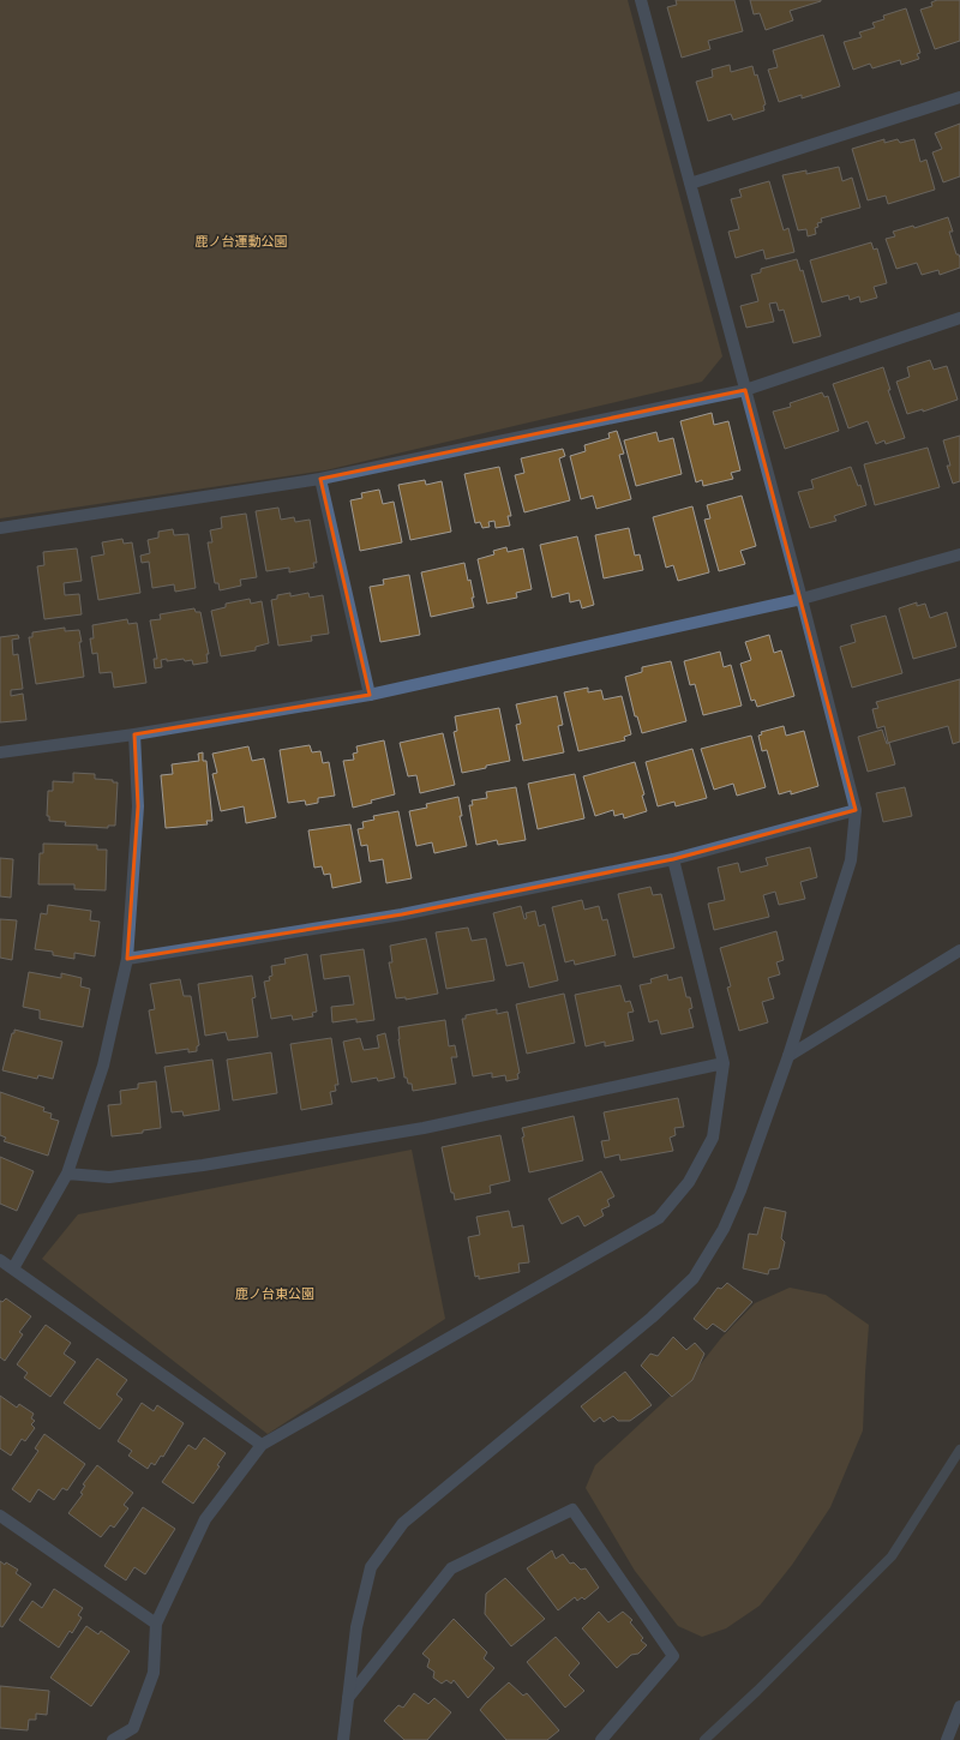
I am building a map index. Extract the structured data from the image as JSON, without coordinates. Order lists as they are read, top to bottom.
{
  "parks": ["鹿ノ台運動公園", "鹿ノ台東公園"]
}
